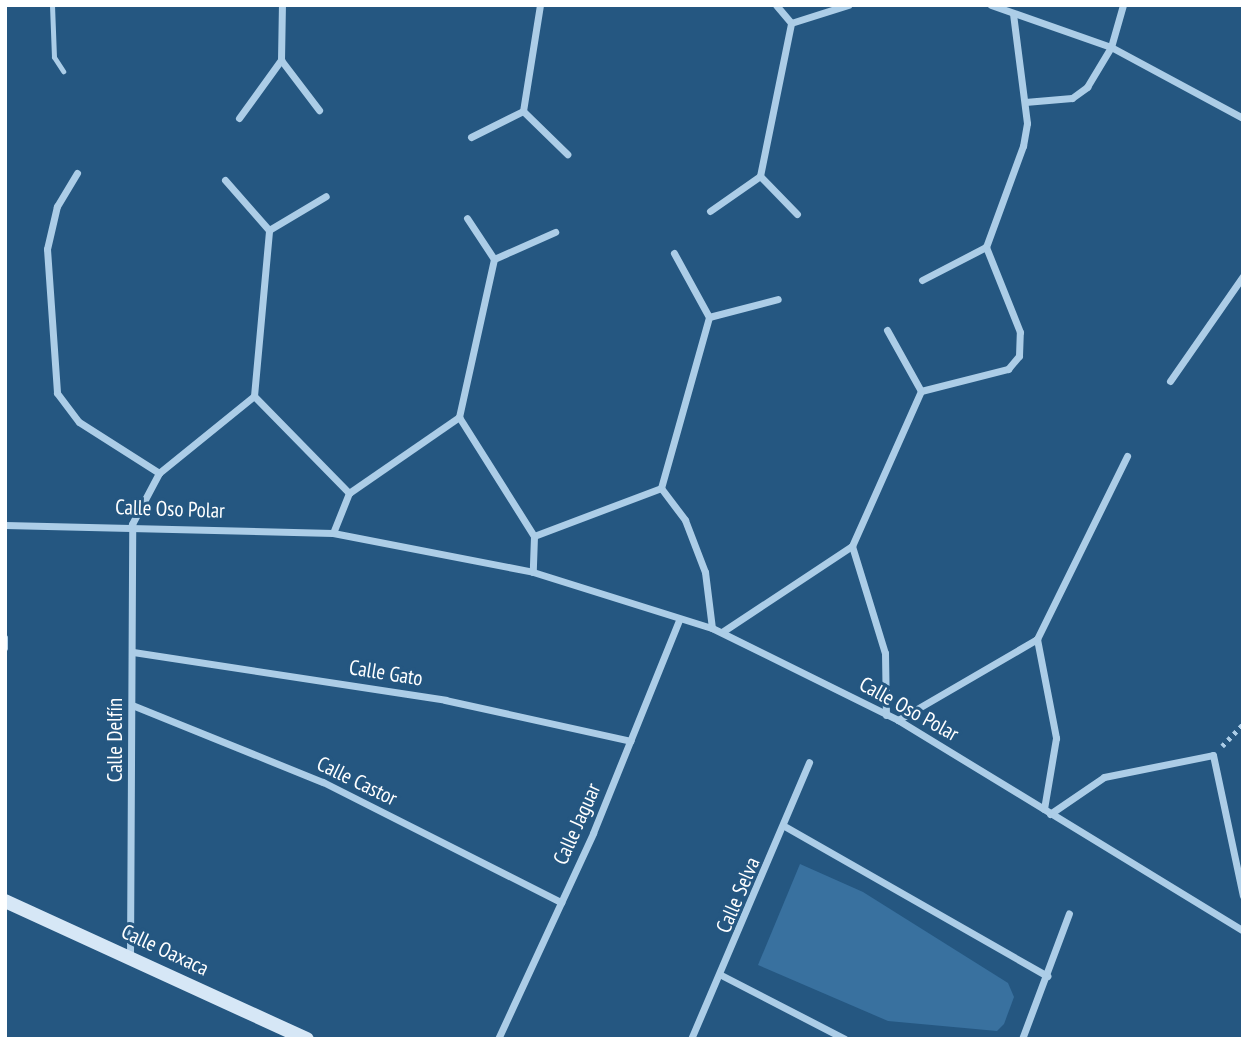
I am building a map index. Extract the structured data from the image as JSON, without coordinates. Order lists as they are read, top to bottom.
{
  "streets": {
    "street": [
      "Calle Oso Polar",
      "Calle Gato",
      "Calle Delfín",
      "Calle Castor",
      "Calle Jaguar",
      "Calle Selva",
      "Calle Oaxaca"
    ]
  },
  "crossings": [
    ["Calle Oso Polar", "Calle Delfín"],
    ["Calle Oso Polar", "Calle Jaguar"],
    ["Calle Gato", "Calle Delfín"],
    ["Calle Gato", "Calle Jaguar"],
    ["Calle Delfín", "Calle Castor"],
    ["Calle Delfín", "Calle Oaxaca"],
    ["Calle Castor", "Calle Jaguar"]
  ]
}
